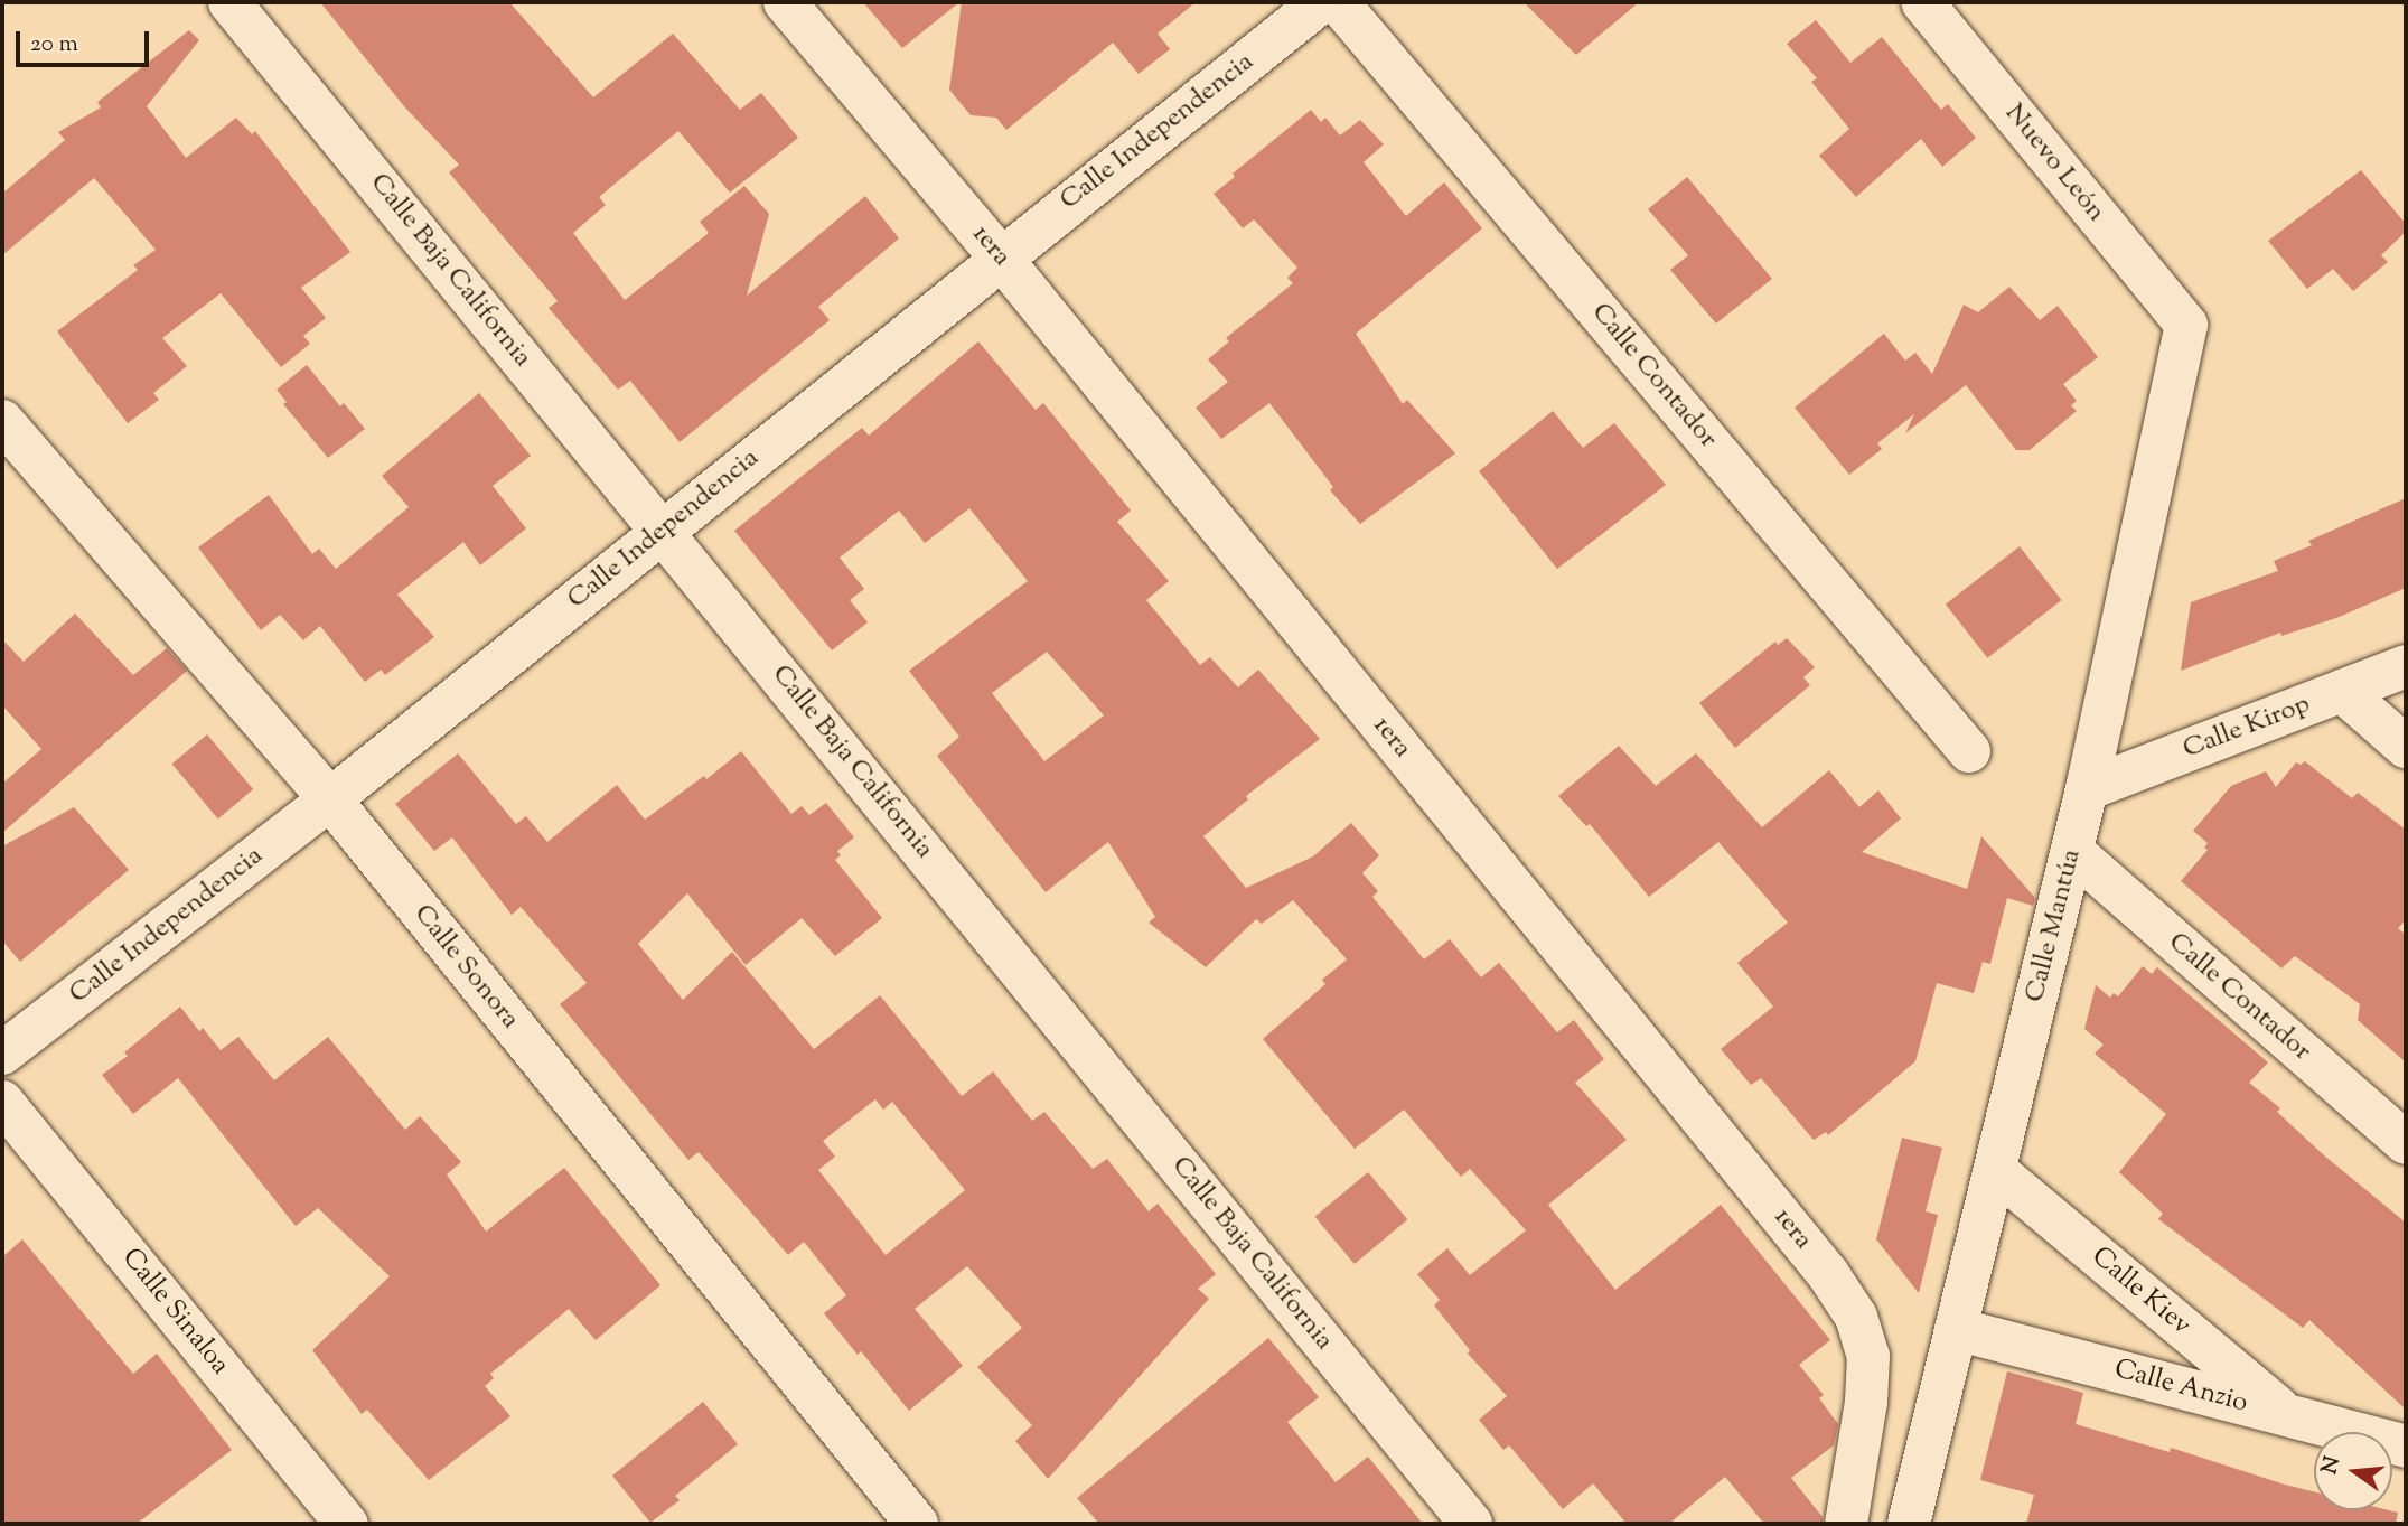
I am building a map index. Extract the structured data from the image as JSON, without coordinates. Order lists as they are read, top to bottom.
{
  "streets": {
    "street": [
      "Calle Independencia",
      "Nuevo León",
      "1era",
      "Calle Baja California",
      "Calle Contador",
      "Calle Kirop",
      "Calle Mantúa",
      "Calle Sonora",
      "Calle Kiev",
      "Calle Sinaloa",
      "Calle Anzio"
    ]
  },
  "crossings": [
    ["Calle Independencia", "1era"],
    ["Calle Independencia", "Calle Baja California"],
    ["Calle Independencia", "Calle Sonora"],
    ["Nuevo León", "Calle Mantúa"],
    ["Calle Contador", "Calle Mantúa"],
    ["Calle Kirop", "Calle Mantúa"],
    ["Calle Mantúa", "Calle Kiev"],
    ["Calle Mantúa", "Calle Anzio"],
    ["Calle Kiev", "Calle Anzio"]
  ],
  "scale_bar": "20 m",
  "north": "left"
}
